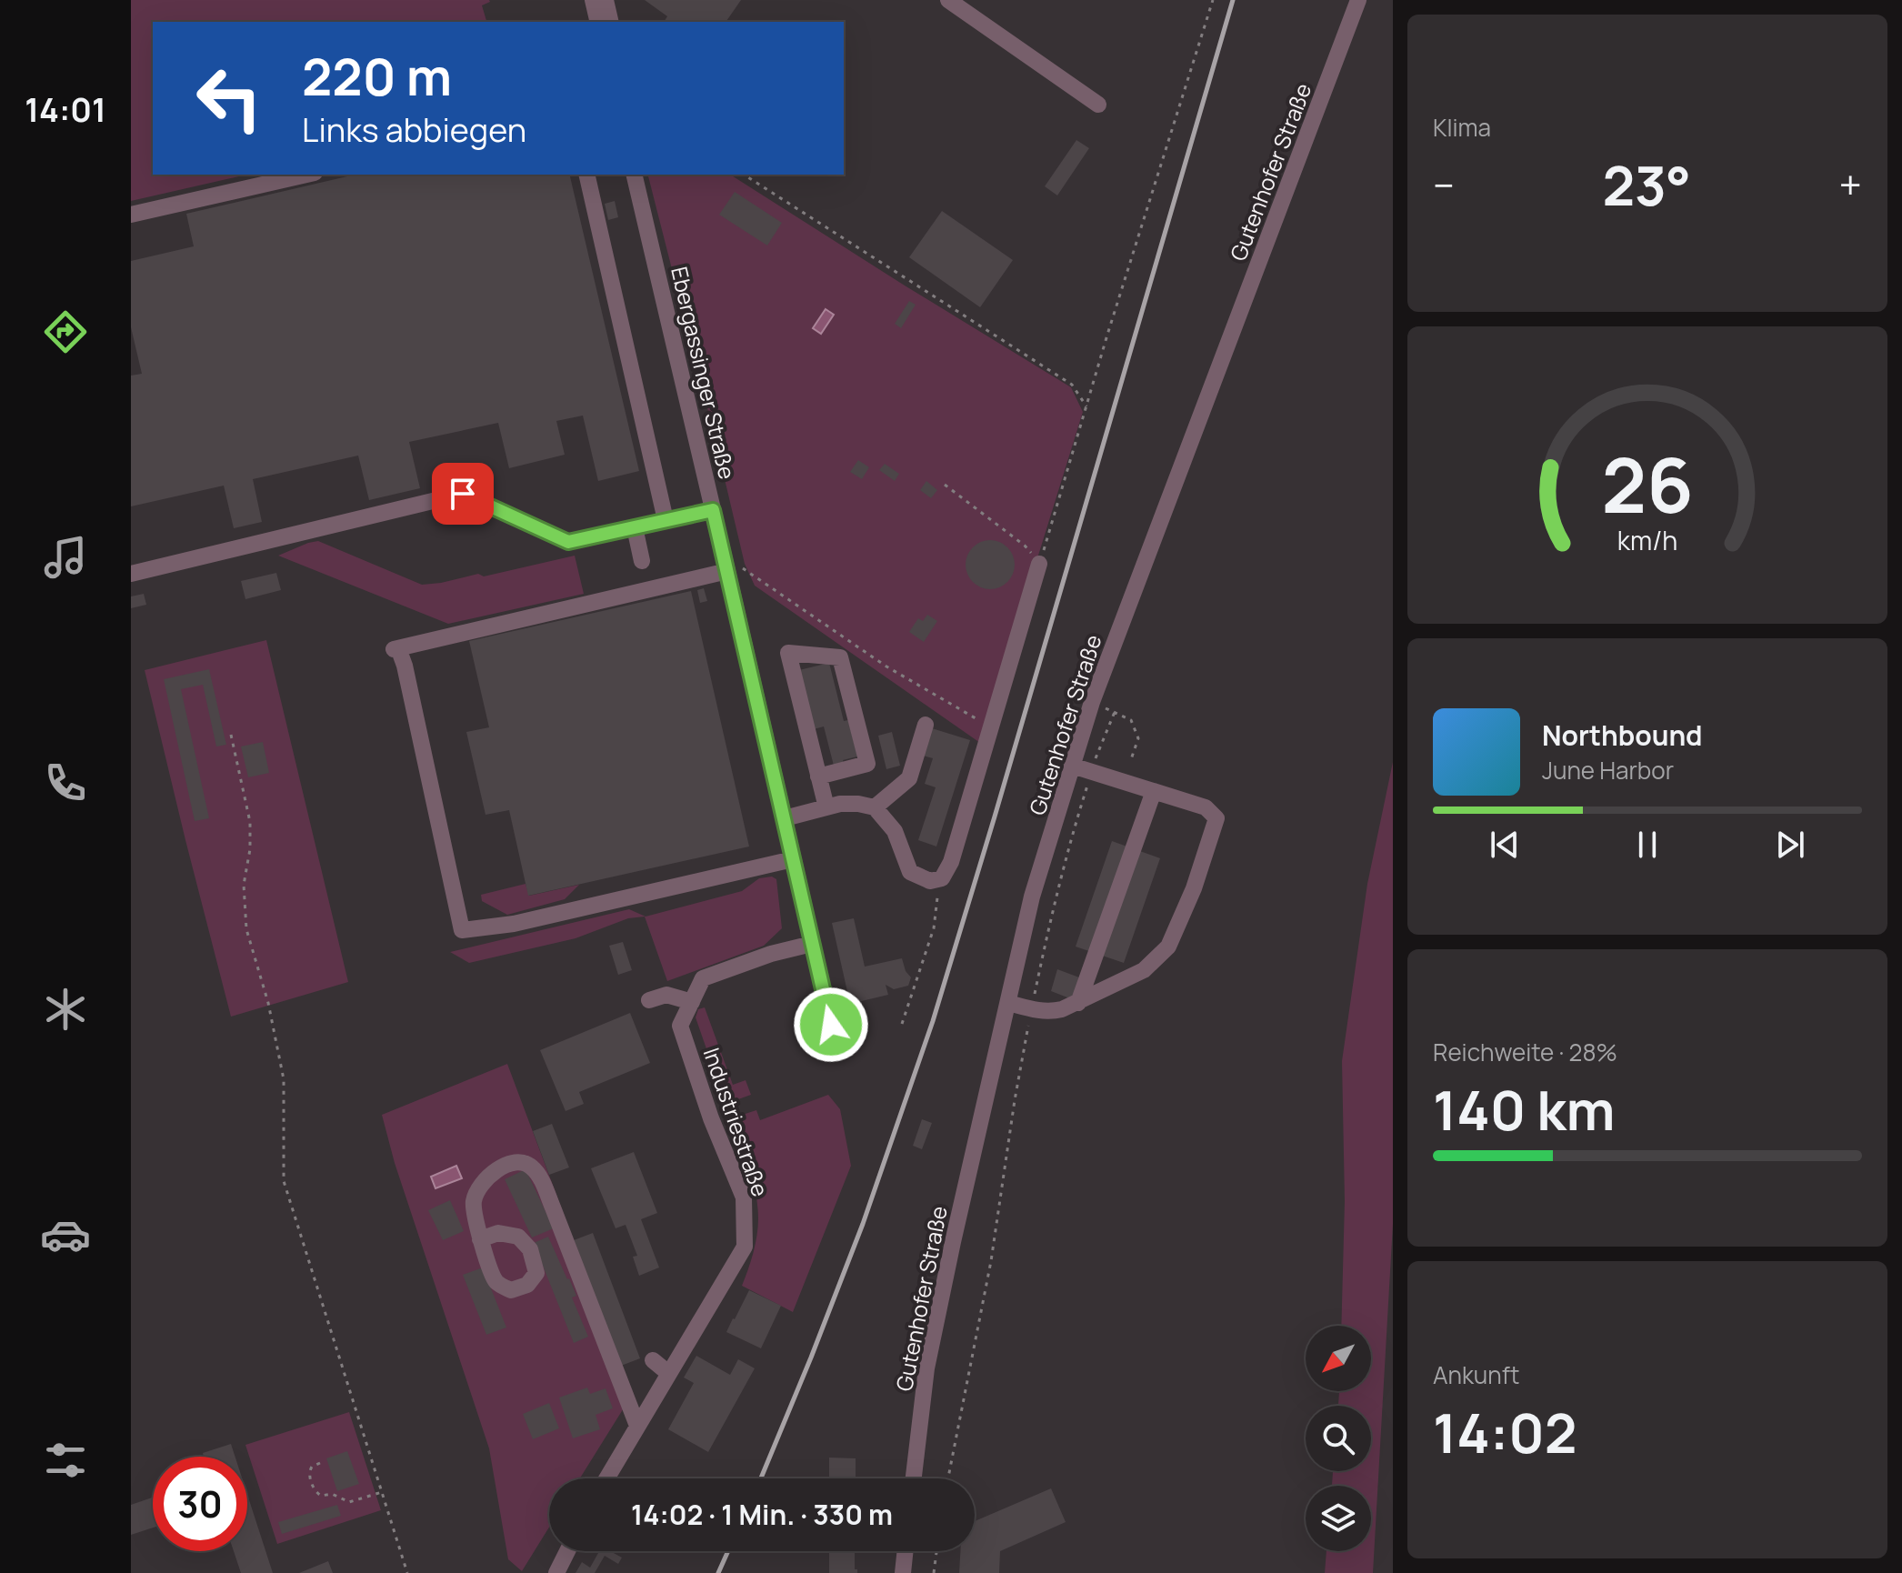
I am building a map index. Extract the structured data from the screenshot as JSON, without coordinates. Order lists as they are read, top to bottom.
{
  "streets": {
    "street": ["Gutenhofer Straße", "Ebergassinger Straße", "Industriestraße"]
  },
  "crossings": [
    ["Ebergassinger Straße", "Industriestraße"]
  ],
  "north": "bottom left",
  "page": {
    "tabs": "14:01",
    "tile": [
      "Klima",
      ["Reichweite · 28%", "140 km"],
      ["Ankunft", "14:02"]
    ],
    "turn": ["220 m", "Links abbiegen"],
    "heat": ["−", "23°", "+"],
    "song": ["Northbound", "June Harbor"],
    "limit": "30",
    "trip": "14:02 · 1 Min. · 330 m",
    "gauge": ["26", "km/h"]
  }
}
